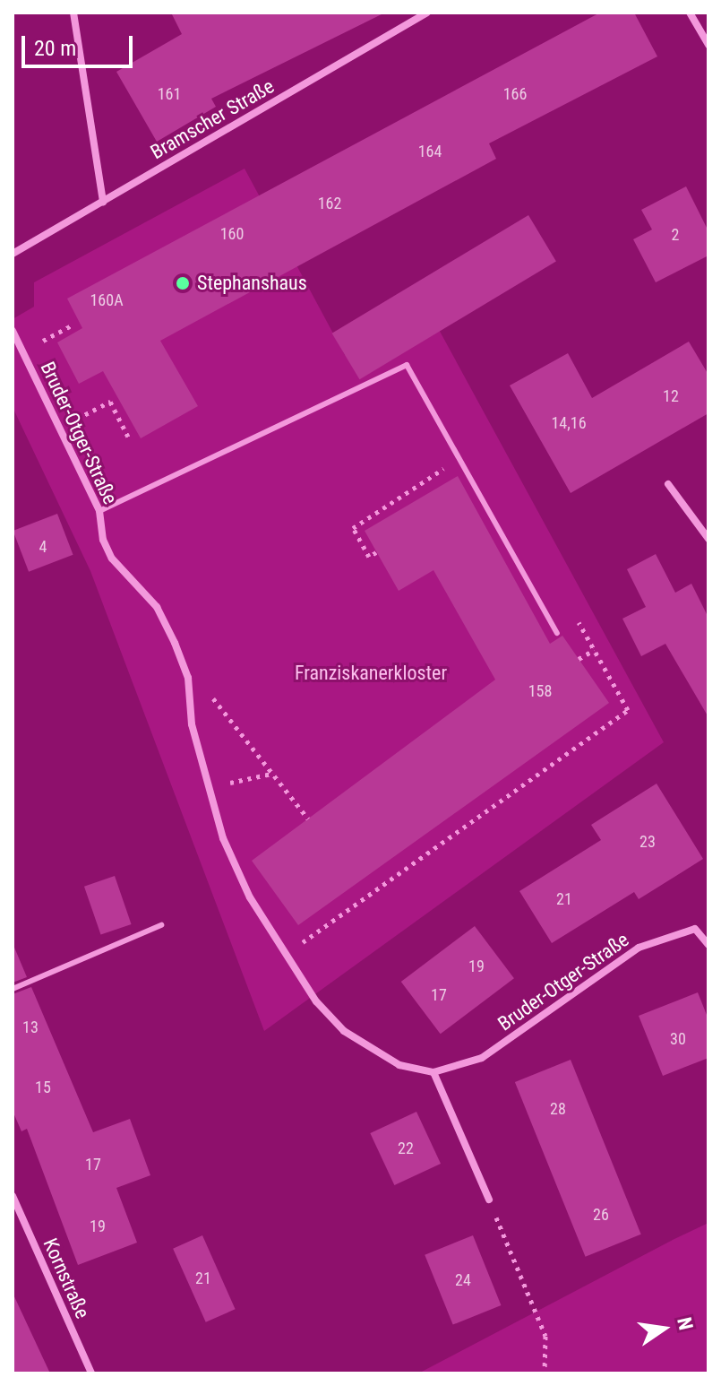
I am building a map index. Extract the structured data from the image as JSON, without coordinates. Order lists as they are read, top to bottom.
{
  "streets": {
    "street": ["Bramscher Straße", "Bruder-Otger-Straße", "Kornstraße"]
  },
  "parks": ["Franziskanerkloster"],
  "places": ["Stephanshaus"],
  "house_numbers": [
    "161",
    "166",
    "164",
    "162",
    "160",
    "2",
    "160A",
    "12",
    "14,16",
    "4",
    "158",
    "23",
    "21",
    "19",
    "17",
    "13",
    "30",
    "15",
    "28",
    "22",
    "17",
    "26",
    "19",
    "21",
    "24"
  ],
  "scale_bar": "20 m",
  "north": "right"
}
